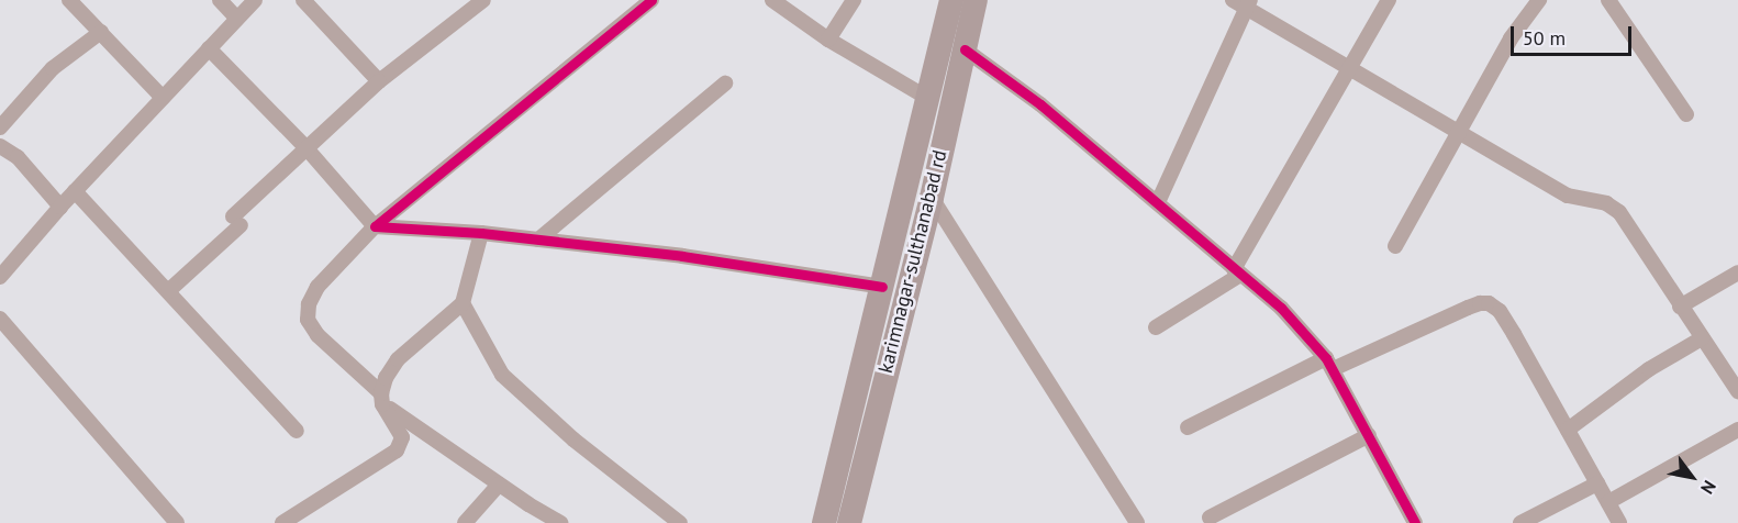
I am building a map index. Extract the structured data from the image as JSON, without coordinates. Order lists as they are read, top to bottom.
{
  "streets": {
    "highway": ["karimnagar-sulthanabad rd"]
  },
  "scale_bar": "50 m",
  "north": "bottom right"
}
